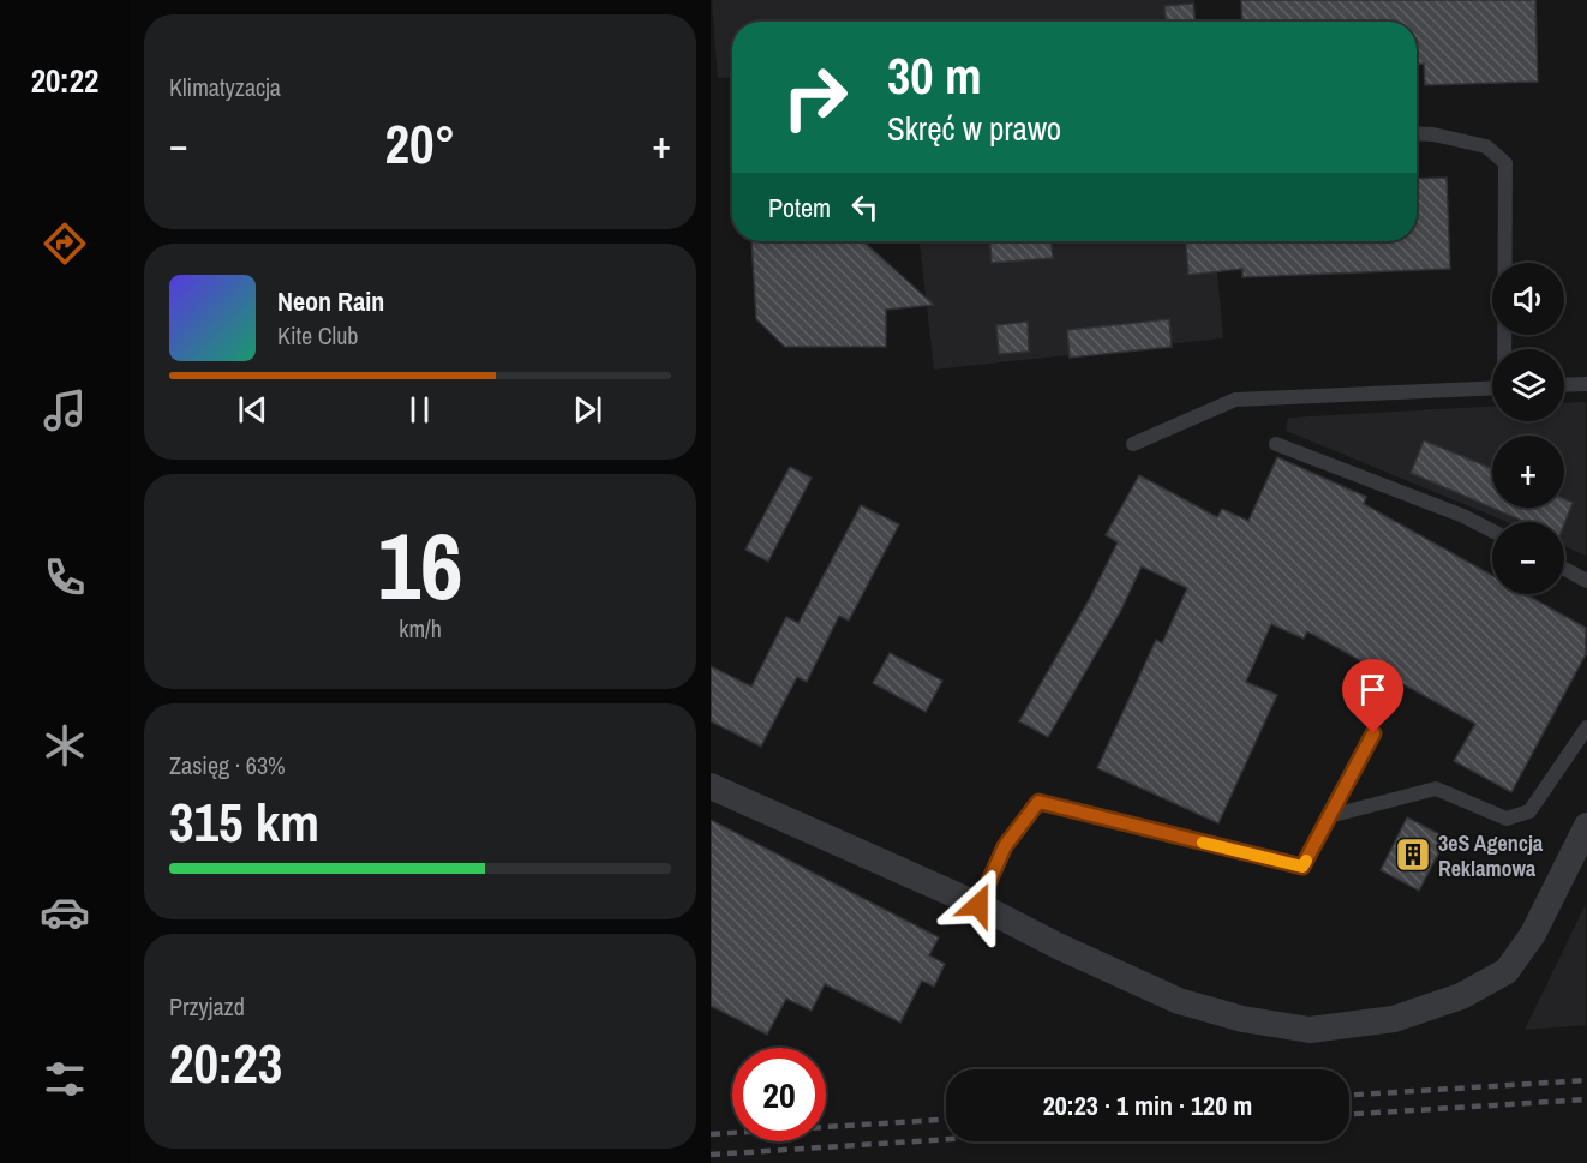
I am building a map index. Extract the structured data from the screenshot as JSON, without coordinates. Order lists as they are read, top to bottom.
{
  "places": {
    "building": ["3eS Agencja Reklamowa"]
  },
  "page": {
    "tabs": "20:22",
    "tile": [
      "Klimatyzacja",
      ["16", "km/h"],
      ["Zasięg · 63%", "315 km"],
      ["Przyjazd", "20:23"]
    ],
    "turn": ["30 m", "Skręć w prawo"],
    "heat": ["−", "20°", "+"],
    "then": "Potem",
    "map_buttons": ["+", "−"],
    "song": ["Neon Rain", "Kite Club"],
    "limit": "20",
    "trip": "20:23 · 1 min · 120 m"
  }
}
